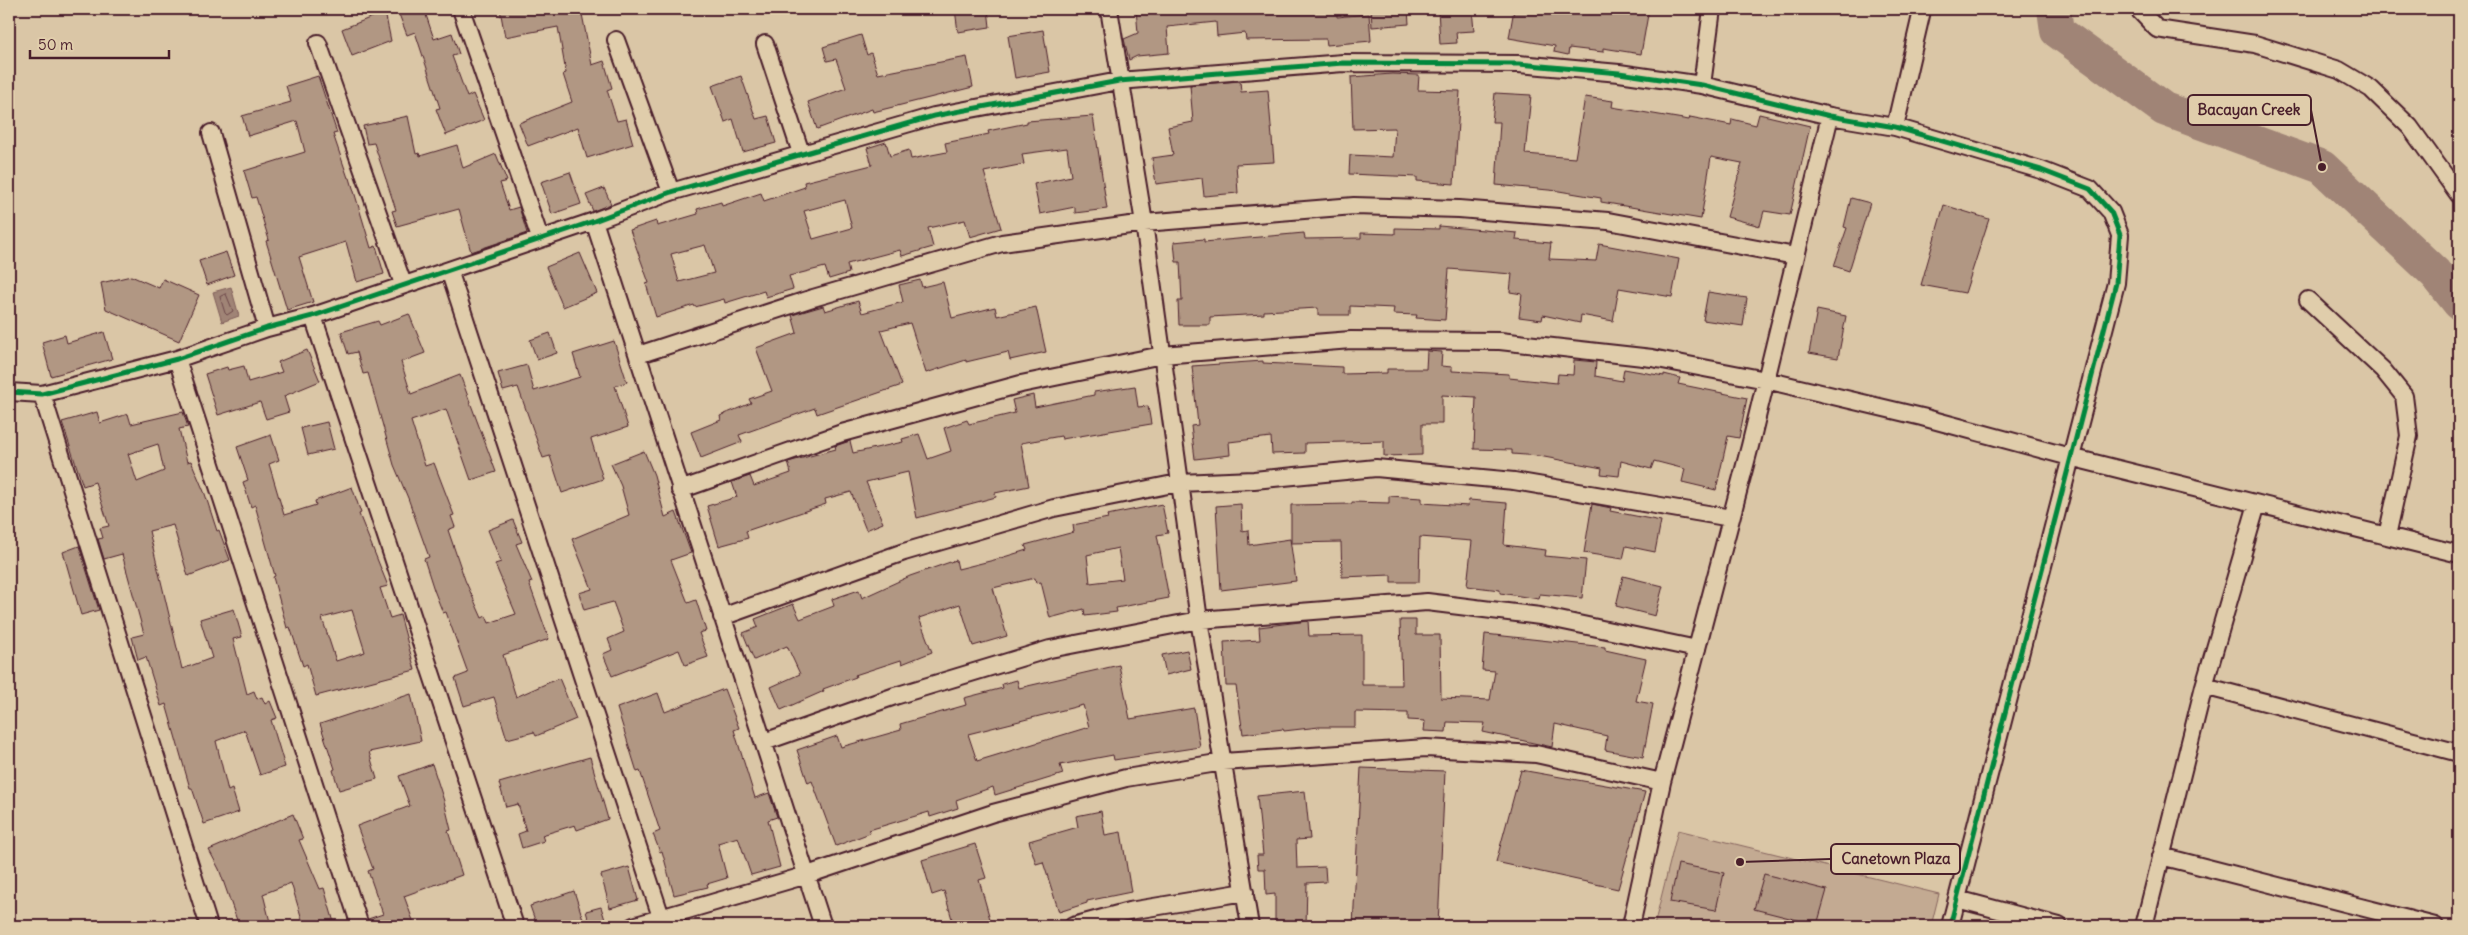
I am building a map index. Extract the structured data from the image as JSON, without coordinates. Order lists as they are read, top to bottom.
{
  "places": ["Bacayan Creek", "Canetown Plaza"],
  "scale_bar": "50 m"
}
